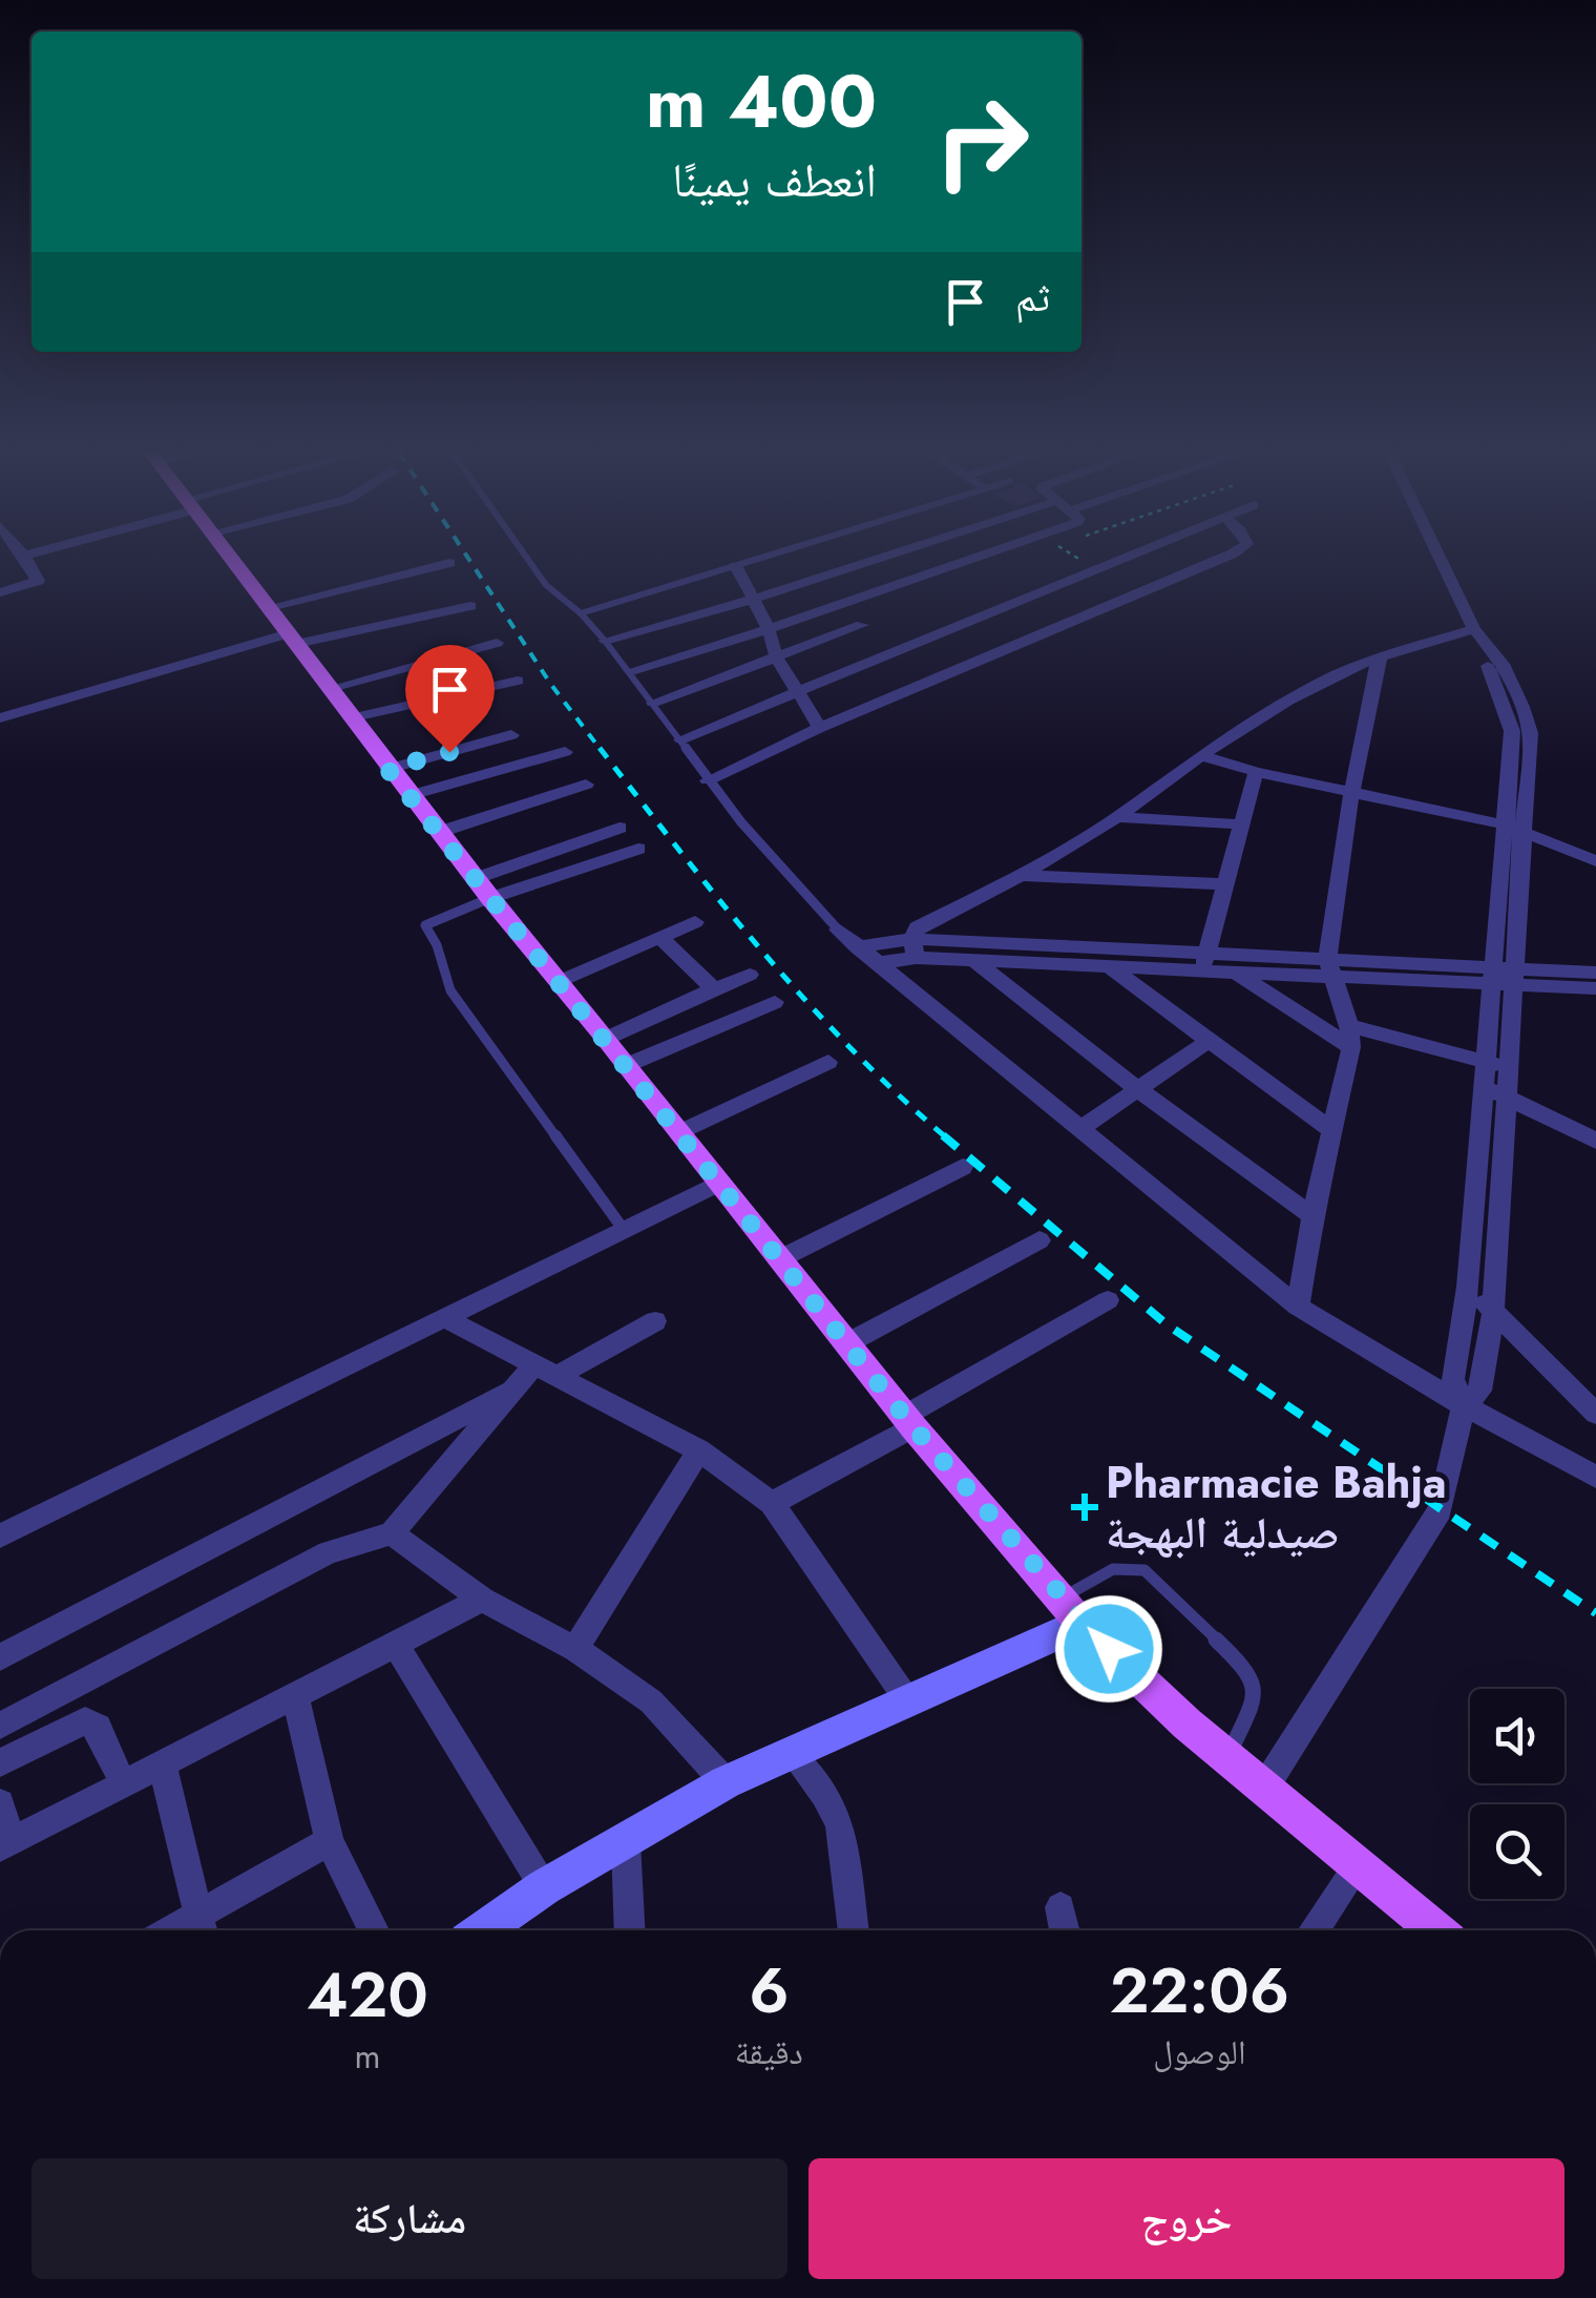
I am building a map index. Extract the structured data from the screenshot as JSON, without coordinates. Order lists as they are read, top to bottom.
{
  "places": {
    "health": ["Pharmacie Bahja صيدلية البهجة"]
  },
  "page": {
    "turn": ["400 m", "انعطف يمينًا"],
    "then": "ثم",
    "eta": [
      "22:06",
      "الوصول",
      "6",
      "دقيقة",
      "420",
      "m"
    ],
    "buttons": ["خروج", "مشاركة"]
  }
}
